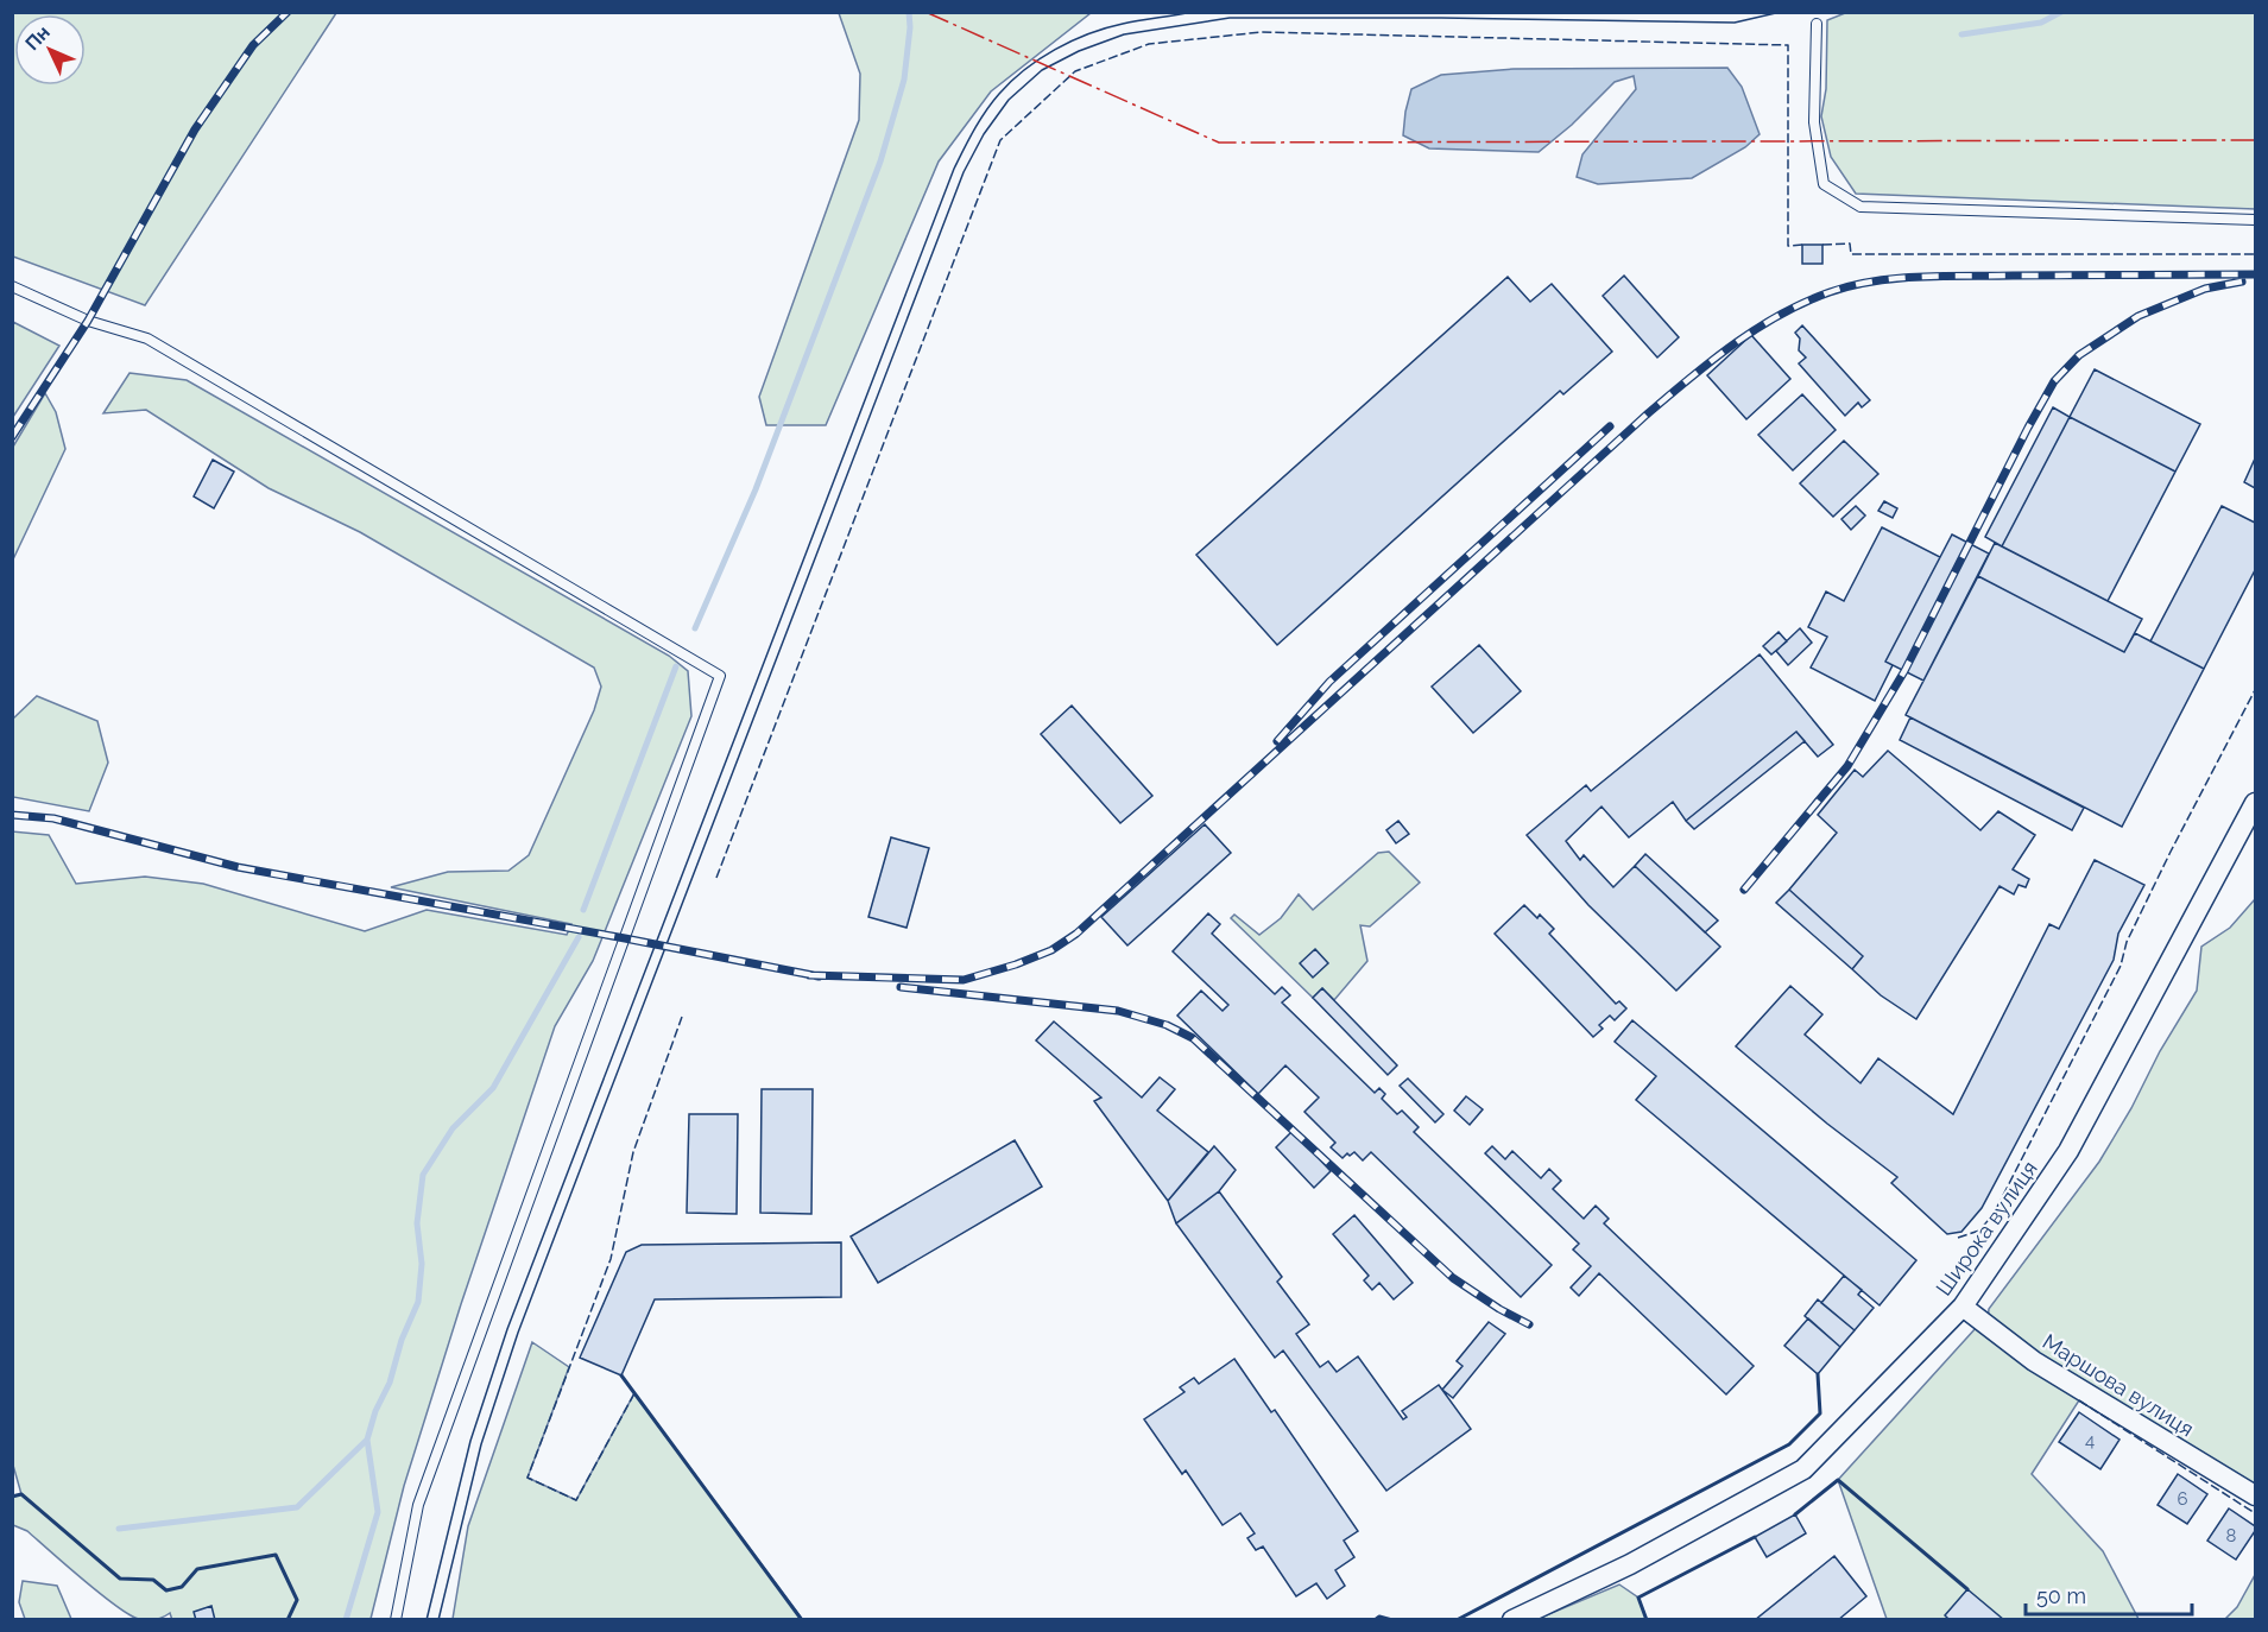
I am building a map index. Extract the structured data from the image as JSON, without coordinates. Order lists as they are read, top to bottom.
{
  "streets": {
    "street": ["Широка вулиця", "Маршова вулиця"]
  },
  "crossings": [
    ["Широка вулиця", "Маршова вулиця"]
  ],
  "house_numbers": ["4", "6", "8"],
  "scale_bar": "50 m",
  "north": "top left"
}
